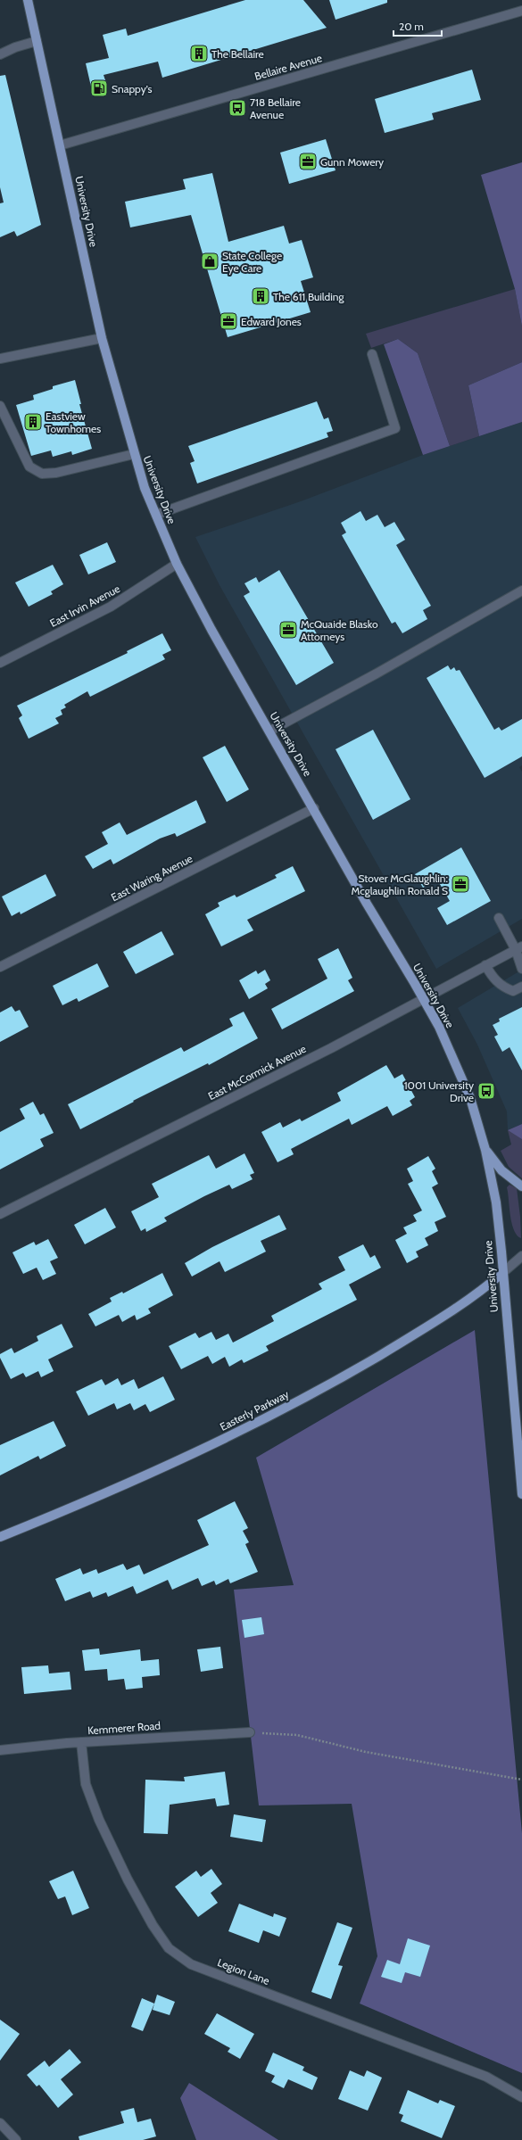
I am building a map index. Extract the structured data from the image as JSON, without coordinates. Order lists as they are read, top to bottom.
{
  "streets": {
    "main road": ["University Drive", "Easterly Parkway"],
    "street": [
      "Bellaire Avenue",
      "East Irvin Avenue",
      "East Waring Avenue",
      "East McCormick Avenue",
      "Kemmerer Road",
      "Legion Lane"
    ]
  },
  "crossings": [
    ["Bellaire Avenue", "University Drive"],
    ["University Drive", "East Irvin Avenue"],
    ["University Drive", "East Waring Avenue"],
    ["University Drive", "East McCormick Avenue"],
    ["University Drive", "Easterly Parkway"],
    ["Kemmerer Road", "Legion Lane"]
  ],
  "places": {
    "building": ["The Bellaire", "The 611 Building", "Eastview Townhomes"],
    "fuel station": ["Snappy's"],
    "bus stop": ["718 Bellaire Avenue", "1001 University Drive"],
    "office": [
      "Gunn Mowery",
      "Edward Jones",
      "McQuaide Blasko Attorneys",
      "Stover McGlaughlin: Mcglaughlin Ronald S"
    ],
    "shop": ["State College Eye Care"]
  },
  "scale_bar": "20 m"
}
